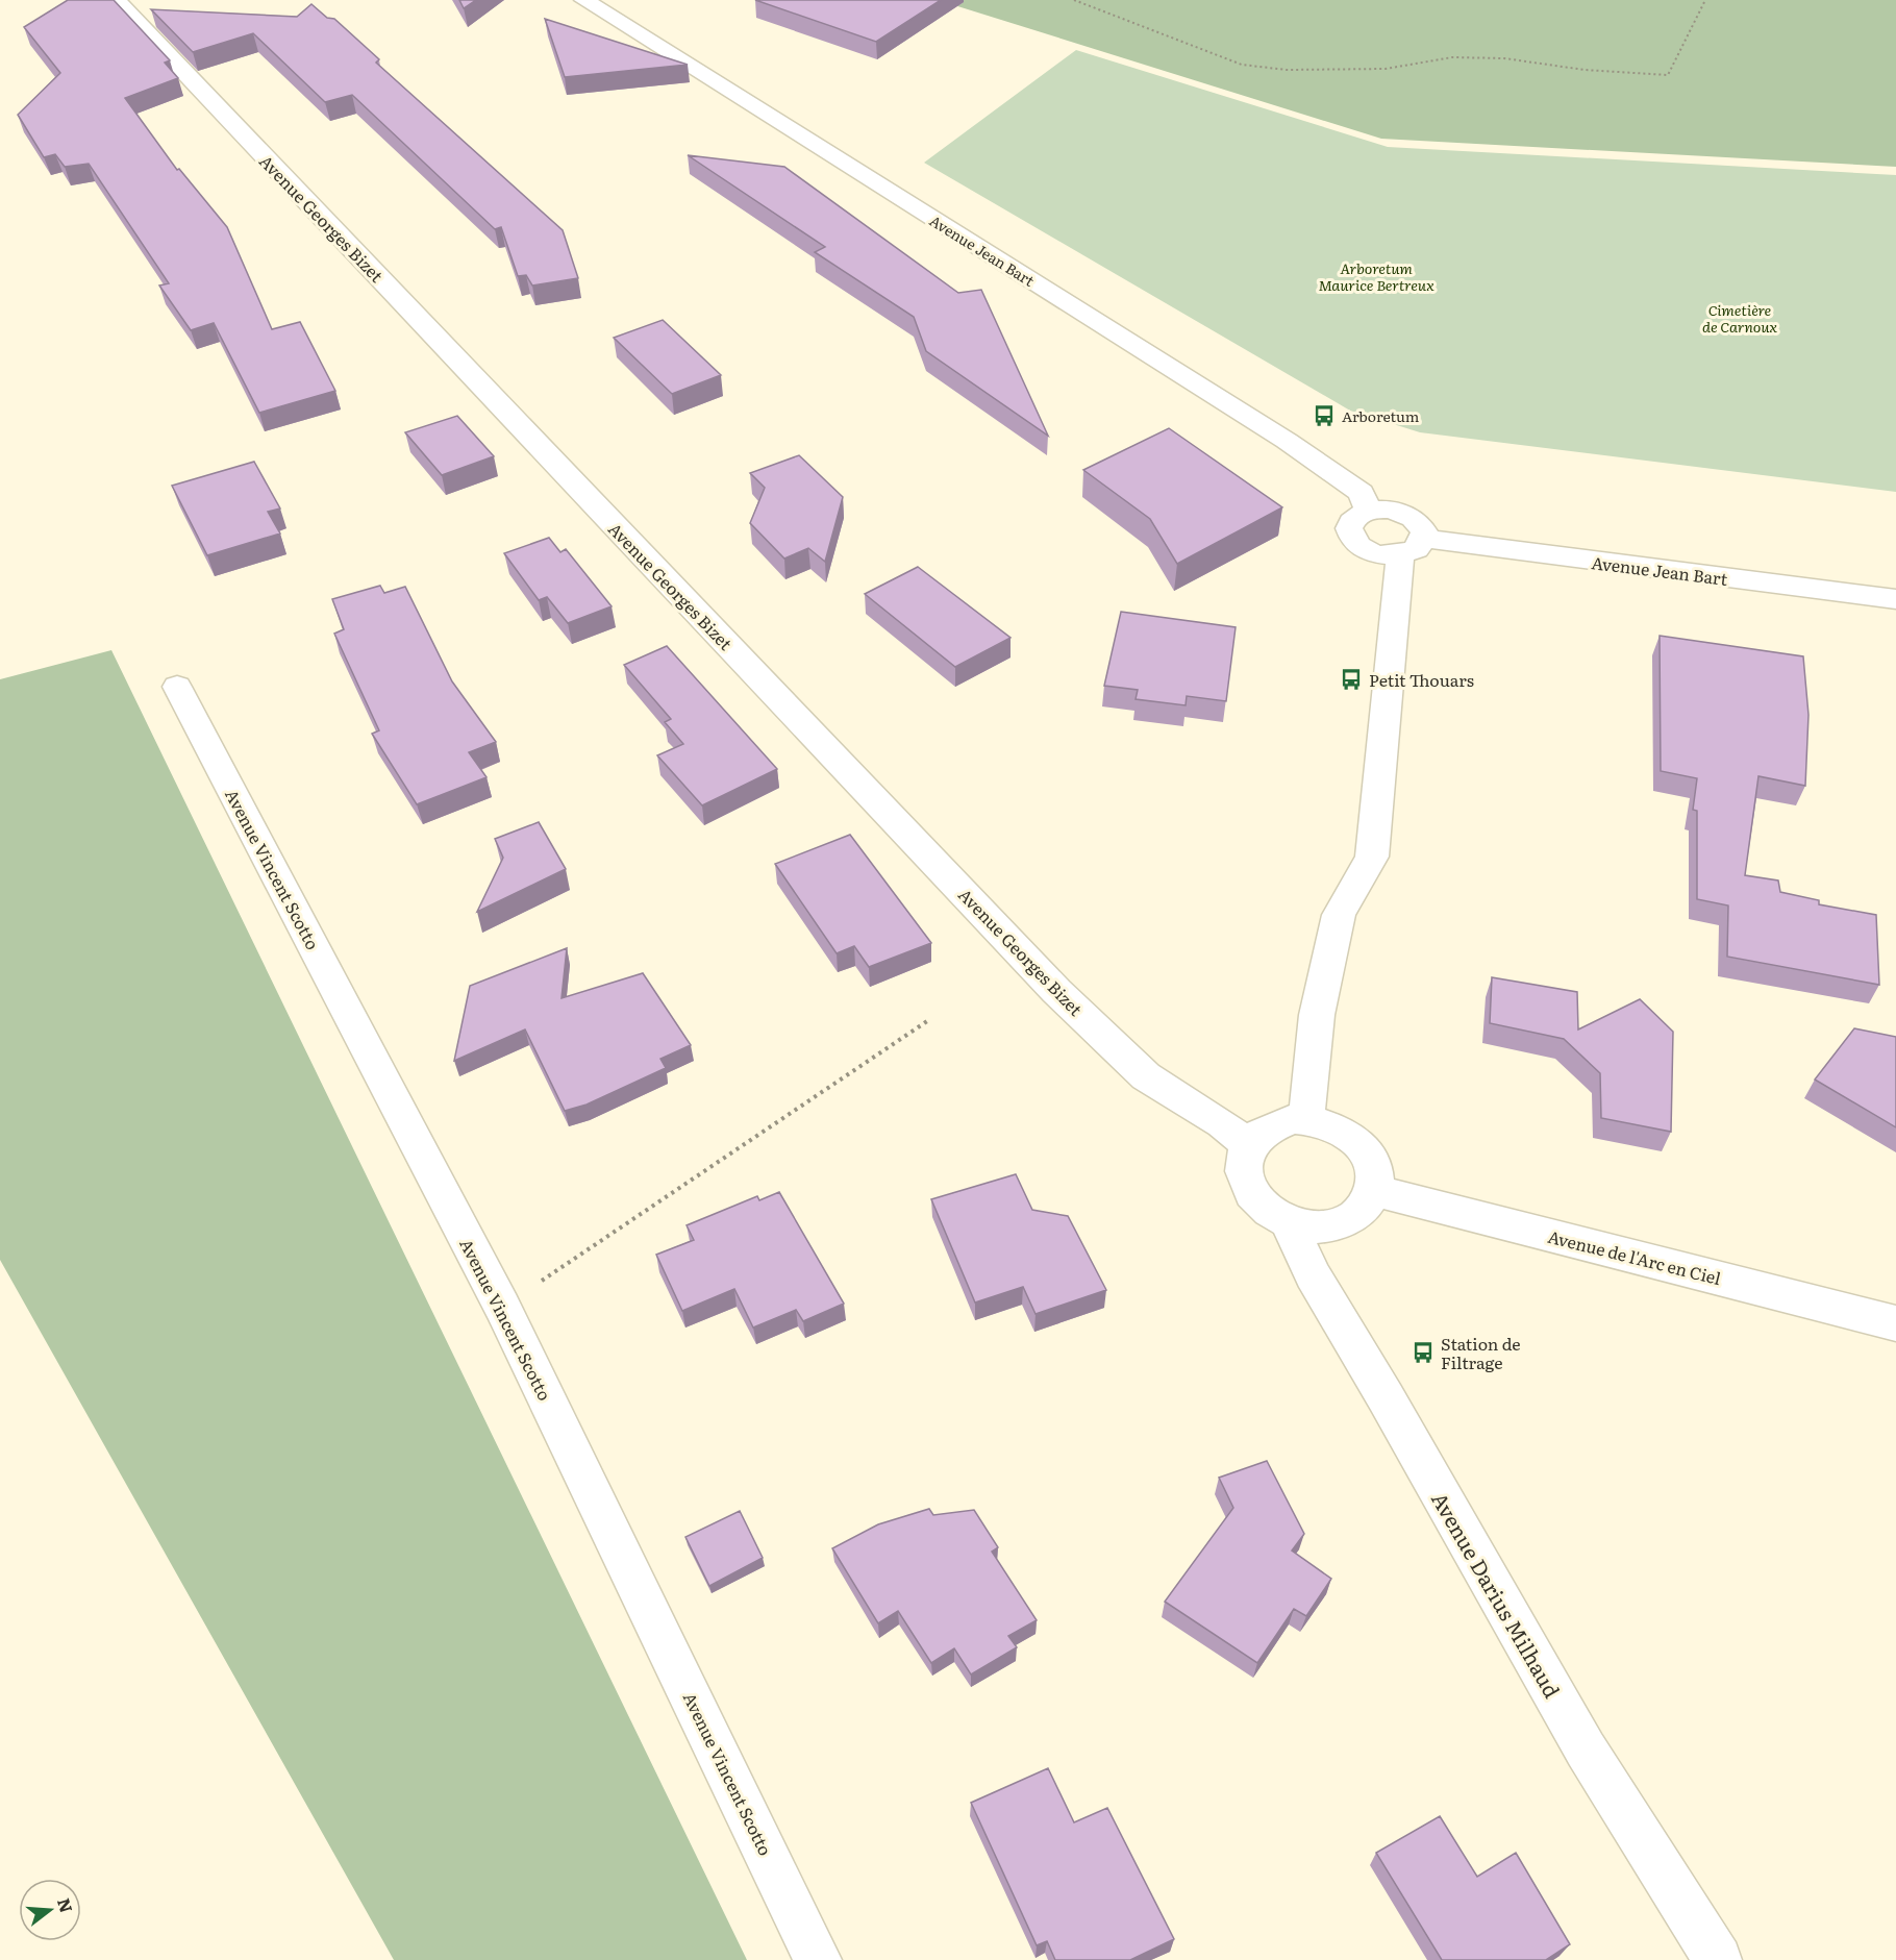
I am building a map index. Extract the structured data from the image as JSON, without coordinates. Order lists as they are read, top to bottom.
{
  "streets": {
    "street": [
      "Avenue Georges Bizet",
      "Avenue Jean Bart",
      "Avenue Vincent Scotto",
      "Avenue de l'Arc en Ciel",
      "Avenue Darius Milhaud"
    ]
  },
  "crossings": [
    ["Avenue Georges Bizet", "Avenue de l'Arc en Ciel"],
    ["Avenue Georges Bizet", "Avenue Darius Milhaud"],
    ["Avenue de l'Arc en Ciel", "Avenue Darius Milhaud"]
  ],
  "parks": ["Arboretum Maurice Bertreux", "Cimetière de Carnoux"],
  "places": {
    "bus stop": ["Arboretum", "Petit Thouars", "Station de Filtrage"]
  },
  "north": "right"
}
